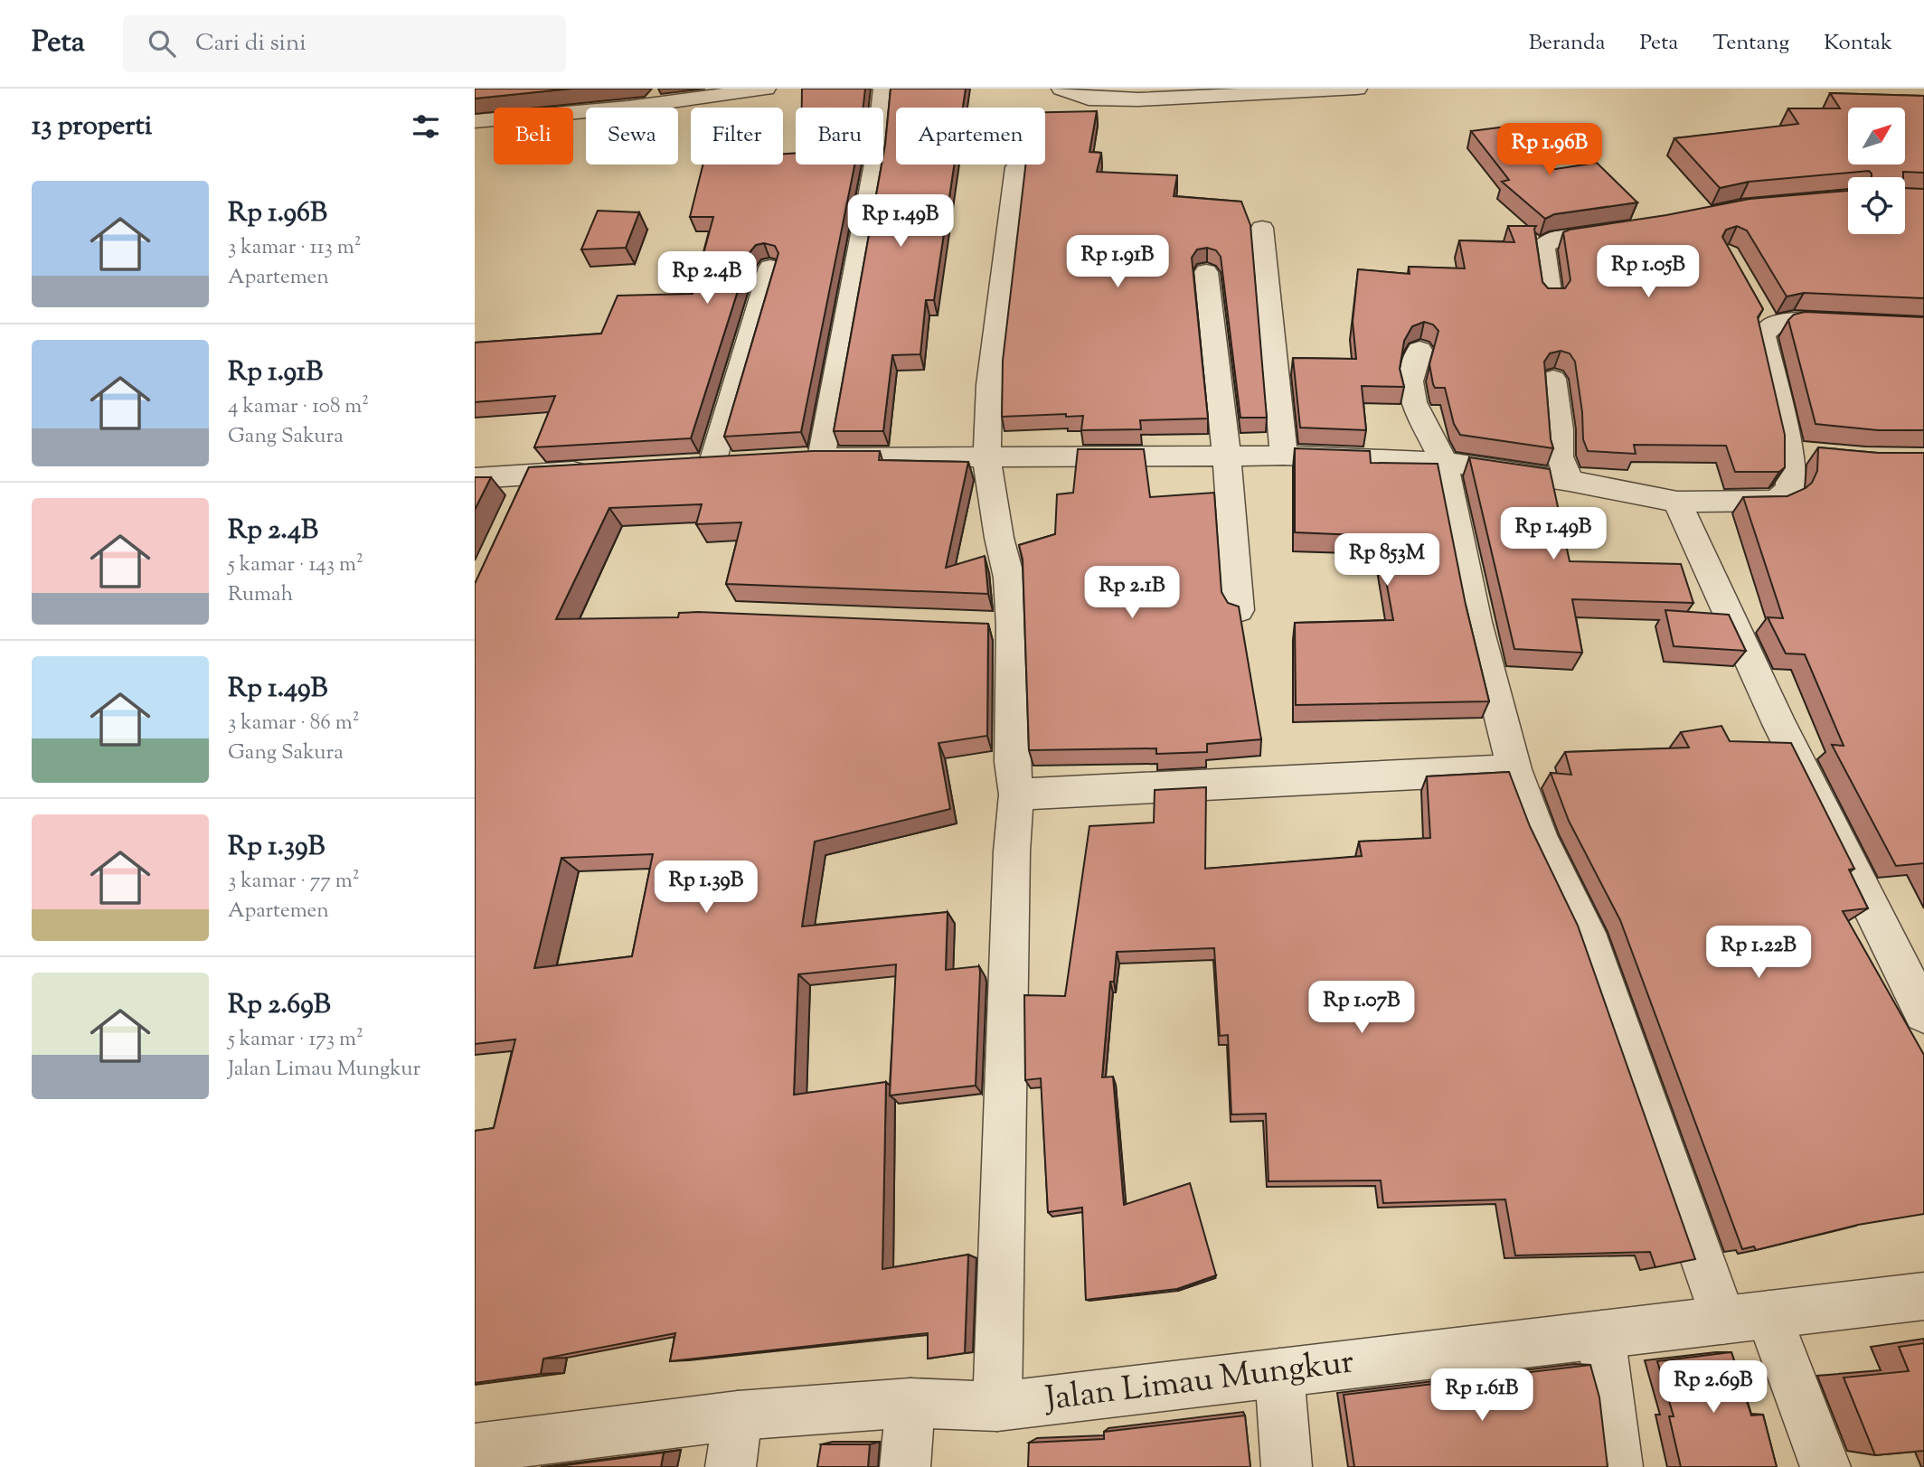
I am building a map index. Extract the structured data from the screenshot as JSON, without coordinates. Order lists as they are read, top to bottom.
{
  "streets": {
    "street": ["Jalan Limau Mungkur"]
  },
  "north": "top right",
  "page": {
    "header": "Peta",
    "search": "Cari di sini",
    "nav": [
      "Beranda",
      "Peta",
      "Tentang",
      "Kontak"
    ],
    "heading": "13 properti",
    "chip": [
      "Beli",
      "Sewa",
      "Filter",
      "Baru",
      "Apartemen"
    ],
    "price": [
      "Rp 1.96B",
      "Rp 1.49B",
      "Rp 1.91B",
      "Rp 1.05B",
      "Rp 2.4B",
      "Rp 1.49B",
      "Rp 853M",
      "Rp 2.1B",
      "Rp 1.39B",
      "Rp 1.22B",
      "Rp 1.07B",
      "Rp 2.69B",
      "Rp 1.61B"
    ],
    "list": [
      {
        "name": "Rp 1.96B",
        "note": "3 kamar · 113 m² · Apartemen"
      },
      {
        "name": "Rp 1.91B",
        "note": "4 kamar · 108 m² · Gang Sakura"
      },
      {
        "name": "Rp 2.4B",
        "note": "5 kamar · 143 m² · Rumah"
      },
      {
        "name": "Rp 1.49B",
        "note": "3 kamar · 86 m² · Gang Sakura"
      },
      {
        "name": "Rp 1.39B",
        "note": "3 kamar · 77 m² · Apartemen"
      },
      {
        "name": "Rp 2.69B",
        "note": "5 kamar · 173 m² · Jalan Limau Mungkur"
      }
    ]
  }
}
